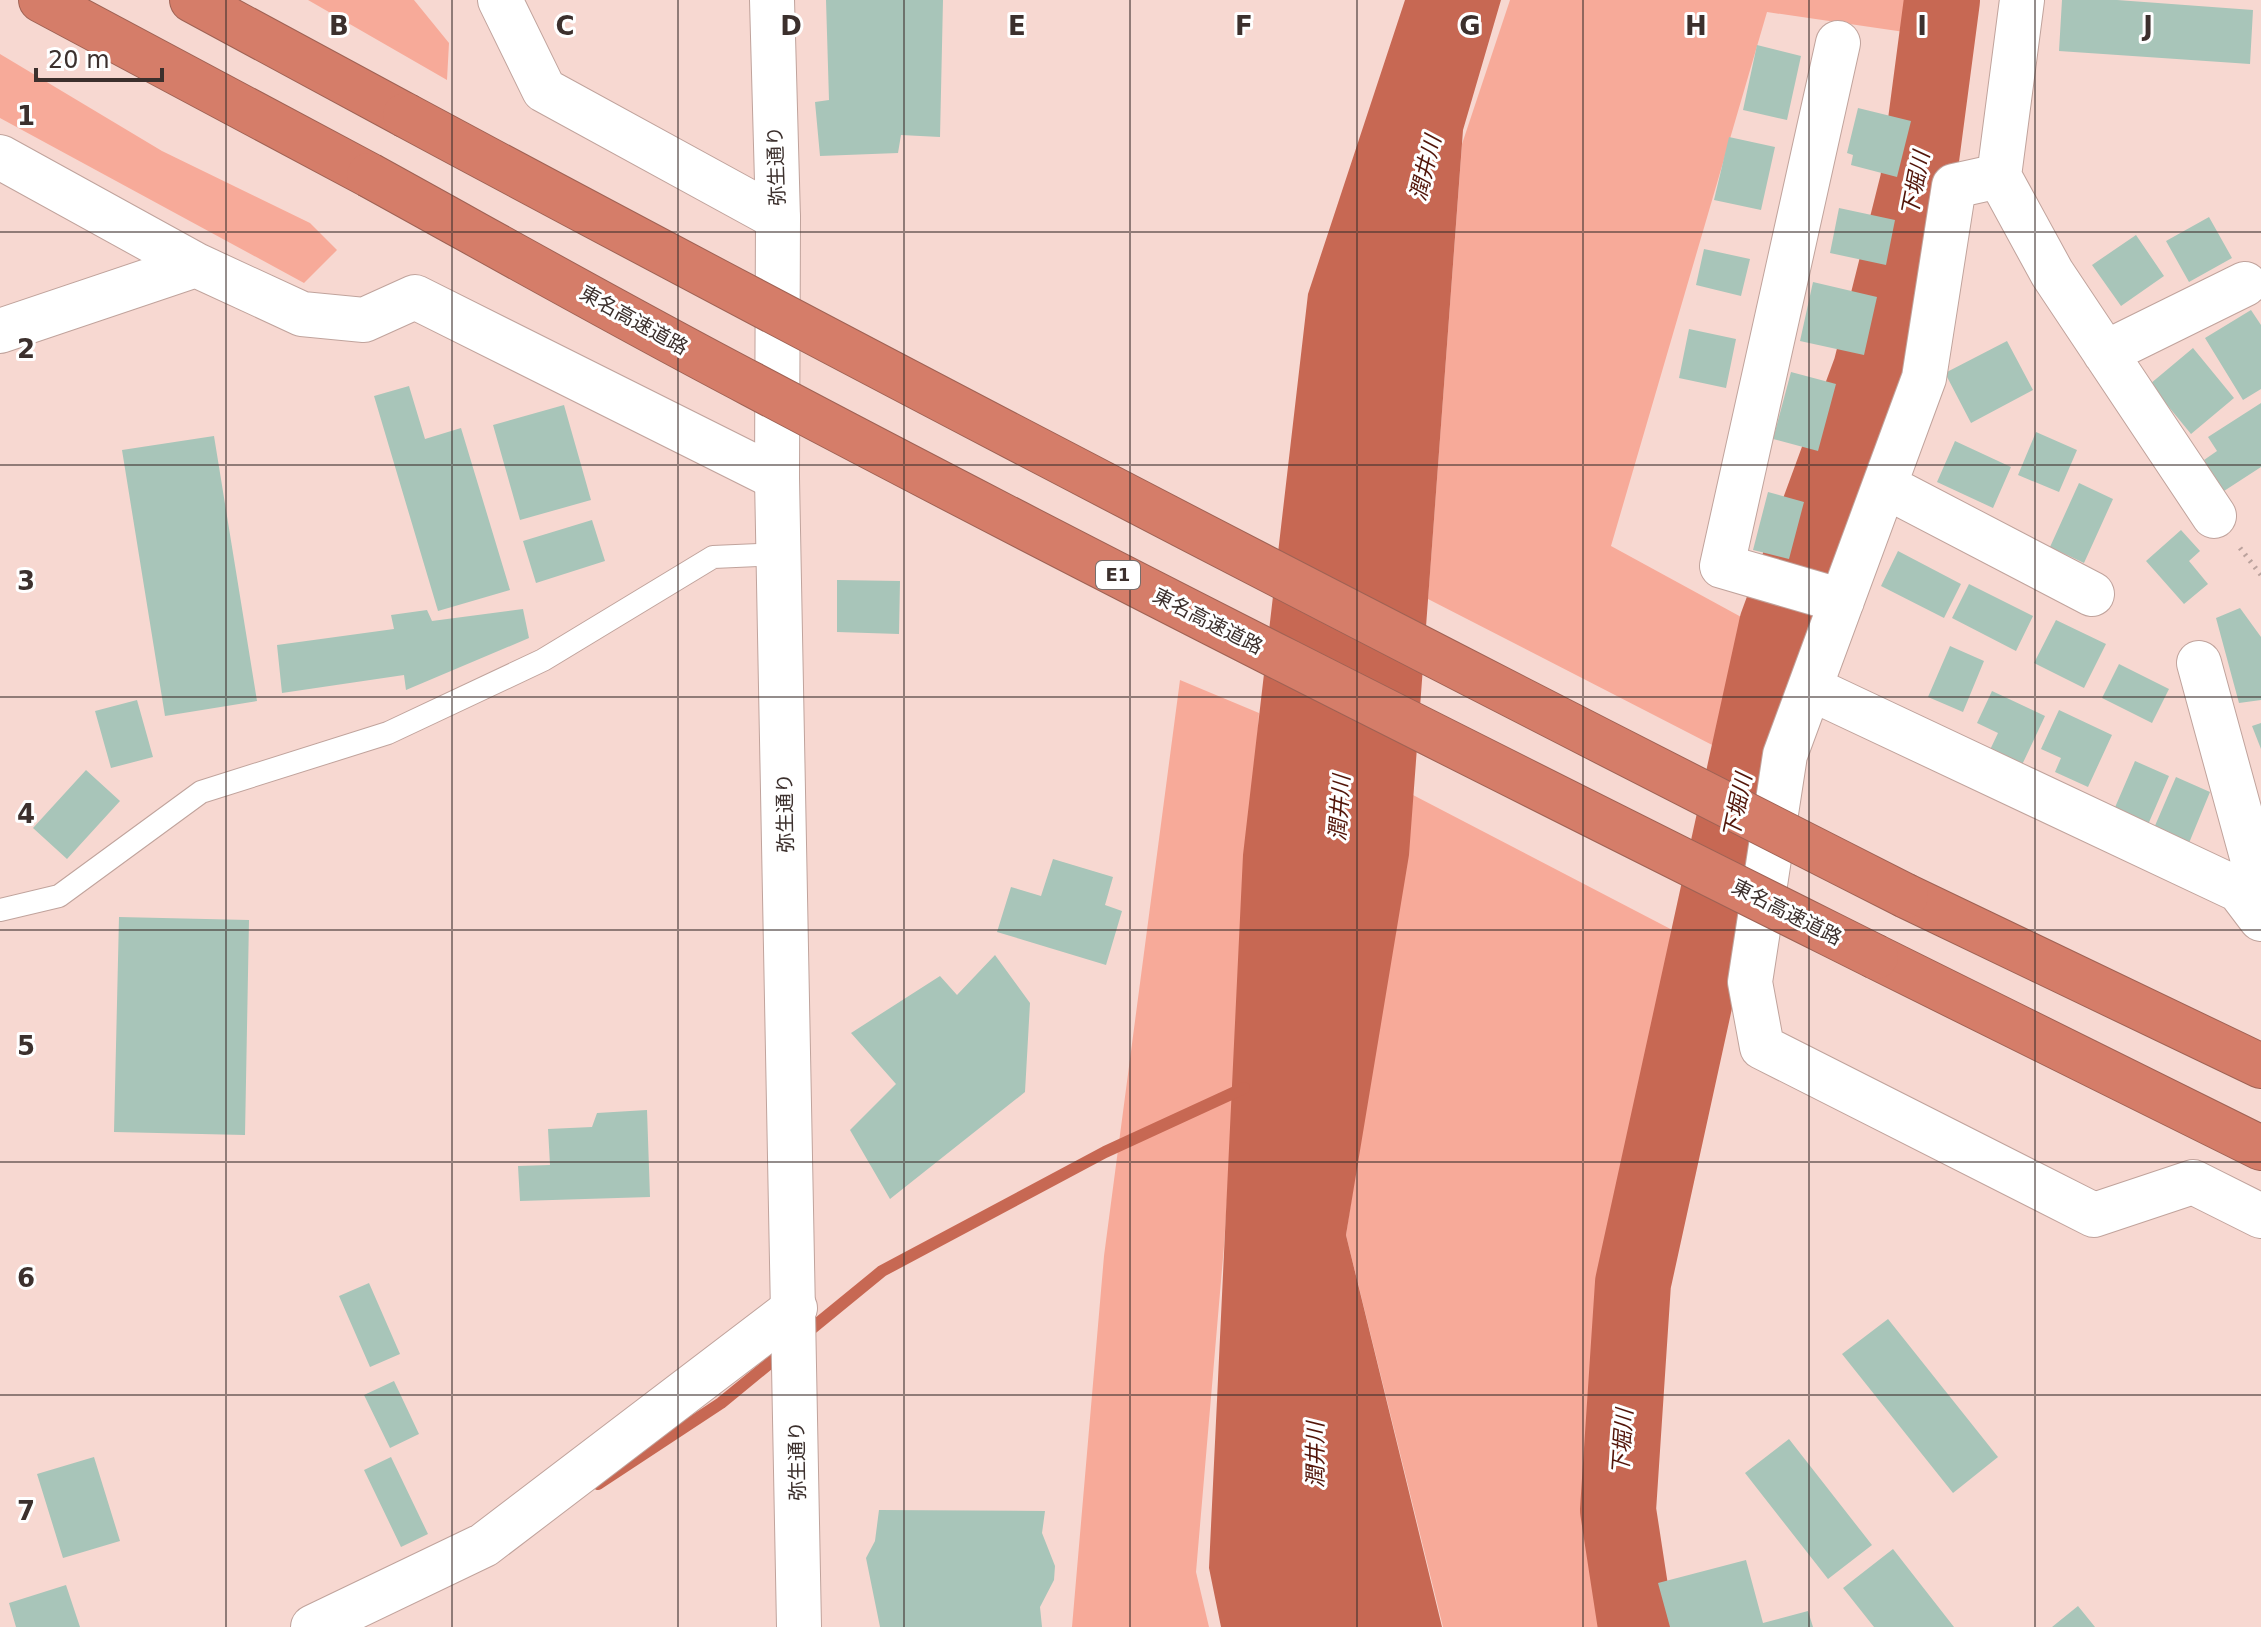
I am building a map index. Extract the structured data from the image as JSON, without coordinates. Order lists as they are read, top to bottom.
{
  "streets": {
    "highway": ["東名高速道路", "E1"],
    "street": ["弥生通り"]
  },
  "water": ["潤井川", "下堀川"],
  "scale_bar": "20 m",
  "grid": {
    "columns": [
      "B",
      "C",
      "D",
      "E",
      "F",
      "G",
      "H",
      "I",
      "J"
    ],
    "rows": [
      "1",
      "2",
      "3",
      "4",
      "5",
      "6",
      "7"
    ]
  }
}
